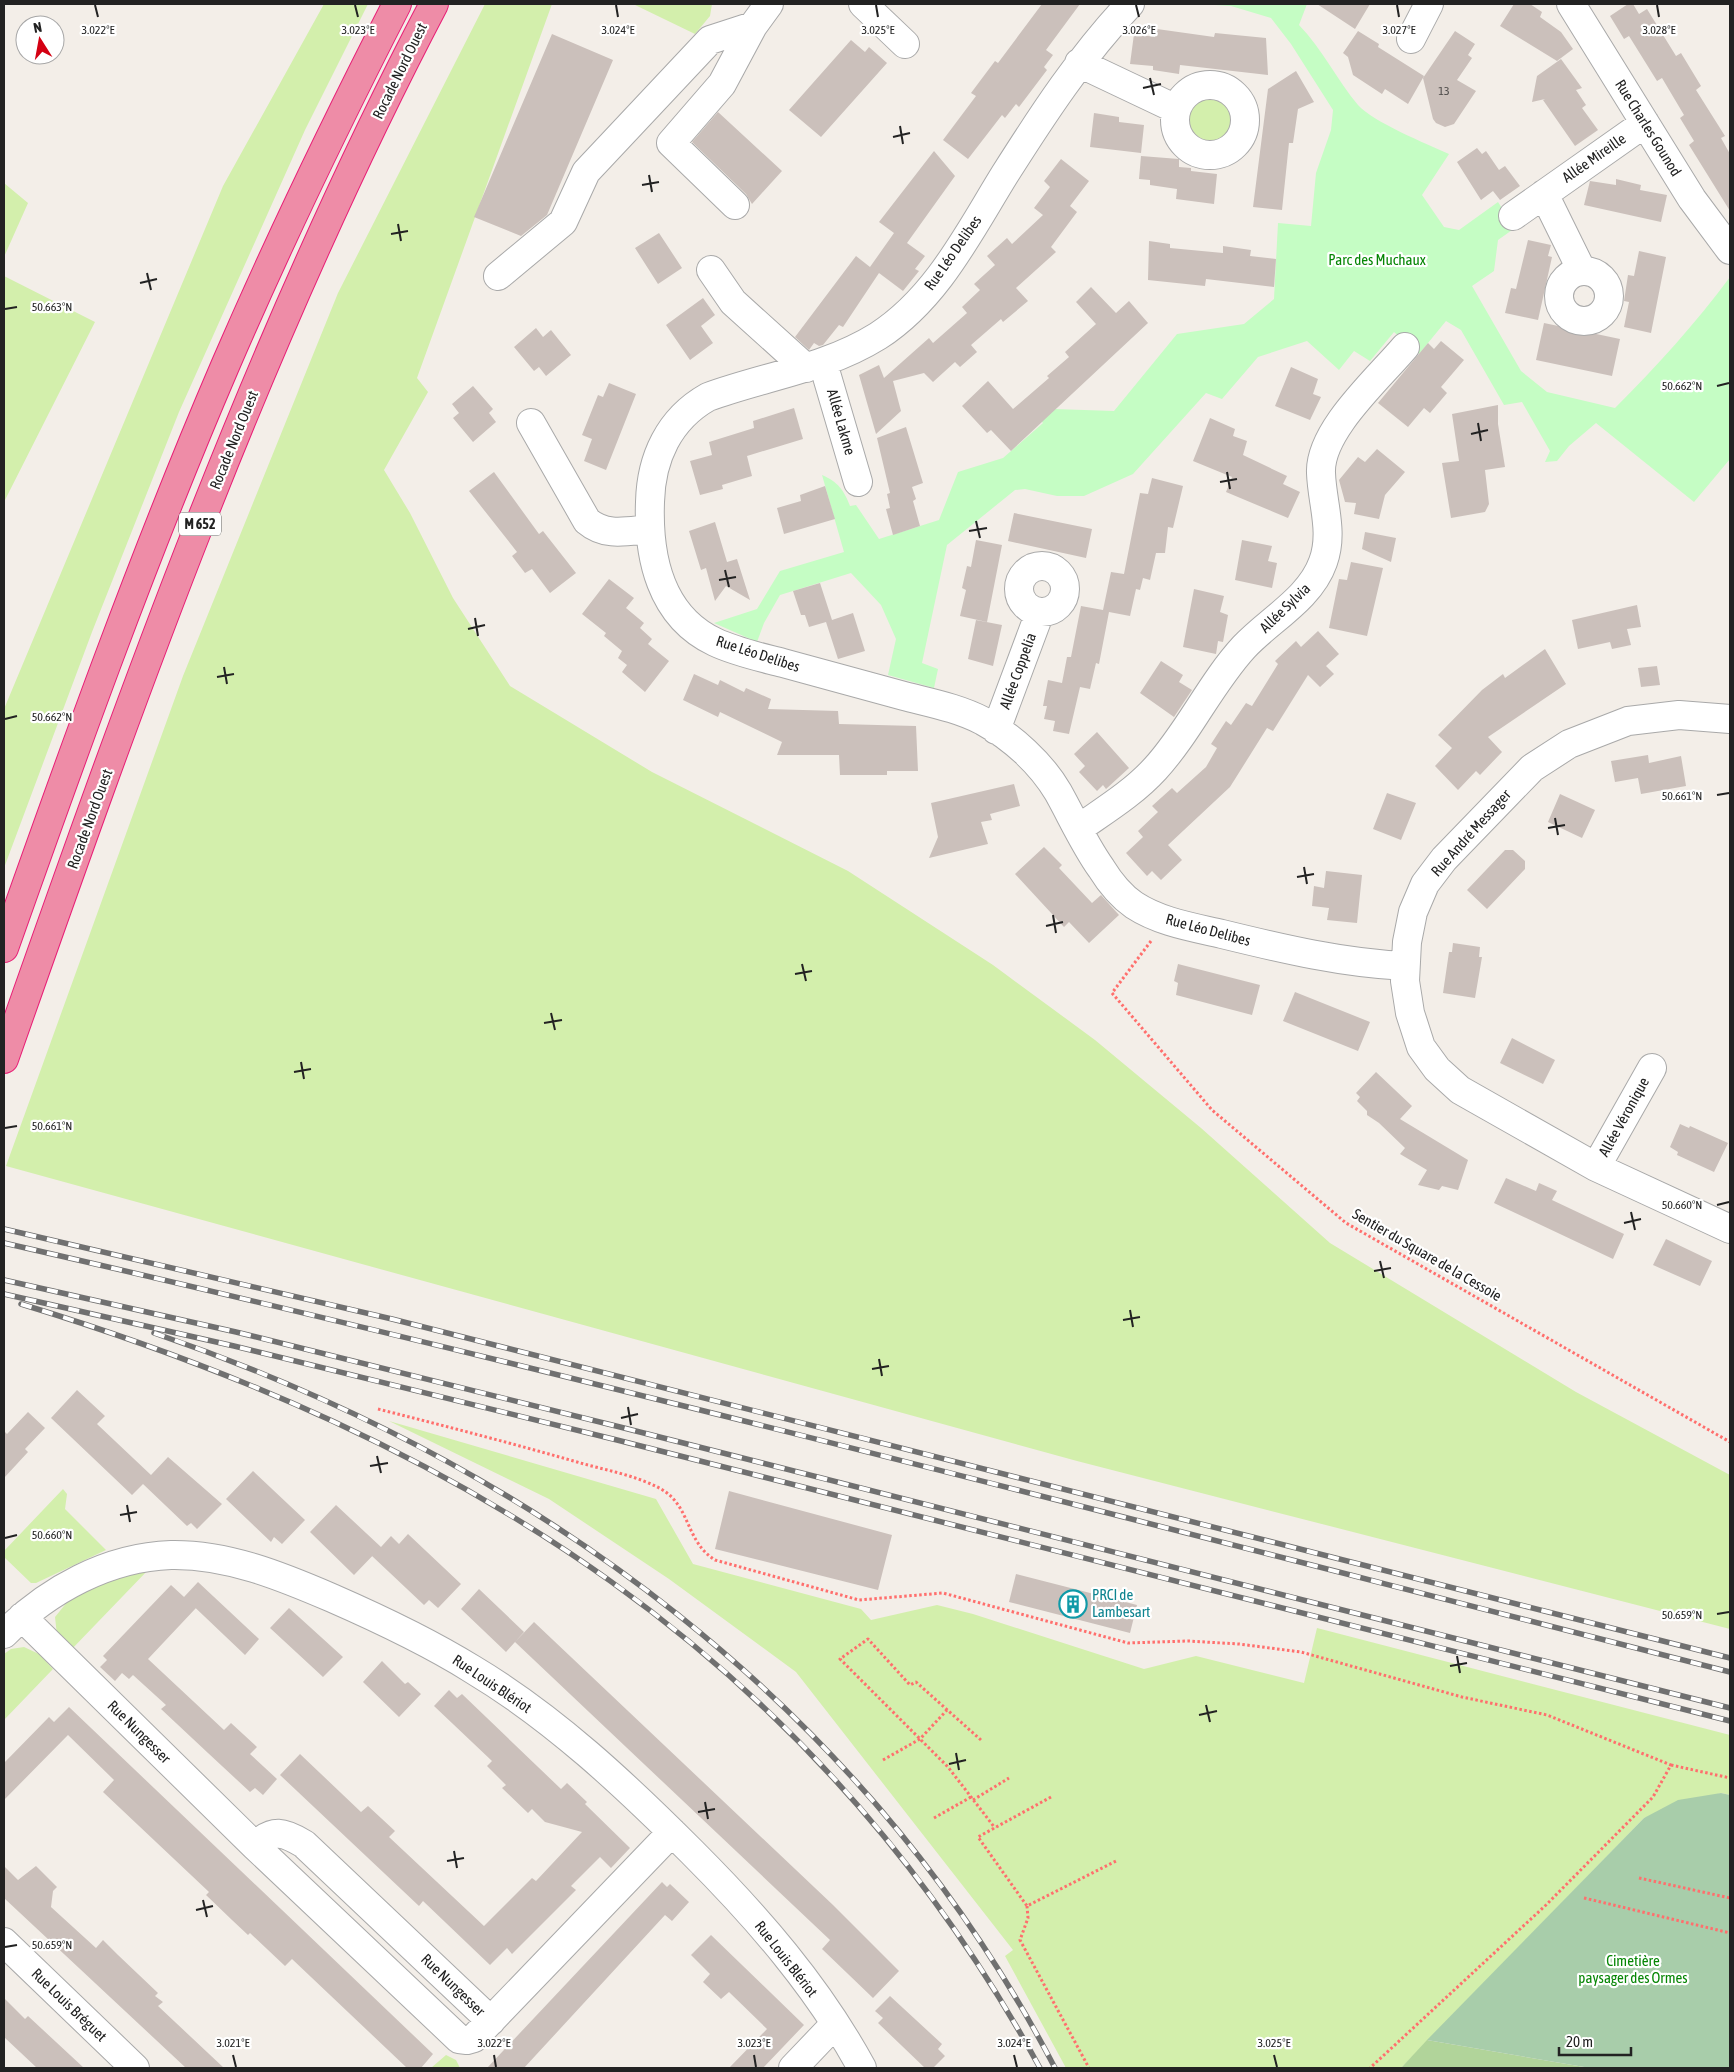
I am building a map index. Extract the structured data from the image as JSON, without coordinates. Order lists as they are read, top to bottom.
{
  "streets": {
    "highway": ["Rocade Nord Ouest", "M 652"],
    "street": [
      "Rue Charles Gounod",
      "Allée Mireille",
      "Rue Léo Delibes",
      "Allée Lakme",
      "Allée Sylvia",
      "Allée Coppelia",
      "Rue André Messager",
      "Allée Véronique",
      "Rue Louis Blériot",
      "Rue Nungesser",
      "Rue Louis Bréguet"
    ],
    "path": ["Sentier du Square de la Cessoie"]
  },
  "crossings": [
    ["Rue Charles Gounod", "Allée Mireille"],
    ["Rue Léo Delibes", "Allée Lakme"],
    ["Rue Léo Delibes", "Allée Sylvia"],
    ["Rue Léo Delibes", "Allée Coppelia"],
    ["Rue Léo Delibes", "Rue André Messager"],
    ["Rue Léo Delibes", "Sentier du Square de la Cessoie"],
    ["Rue André Messager", "Allée Véronique"],
    ["Rue Louis Blériot", "Rue Nungesser"]
  ],
  "parks": ["Parc des Muchaux", "Cimetière paysager des Ormes"],
  "places": {
    "building": ["PRCI de Lambesart"]
  },
  "house_numbers": ["13"],
  "scale_bar": "20 m",
  "north": "top",
  "coordinates": [
    "3.022°E",
    "3.023°E",
    "3.024°E",
    "3.025°E",
    "3.026°E",
    "3.027°E",
    "3.028°E",
    "50.663°N",
    "50.662°N",
    "50.661°N",
    "50.660°N",
    "50.659°N",
    "3.021°E"
  ]
}
